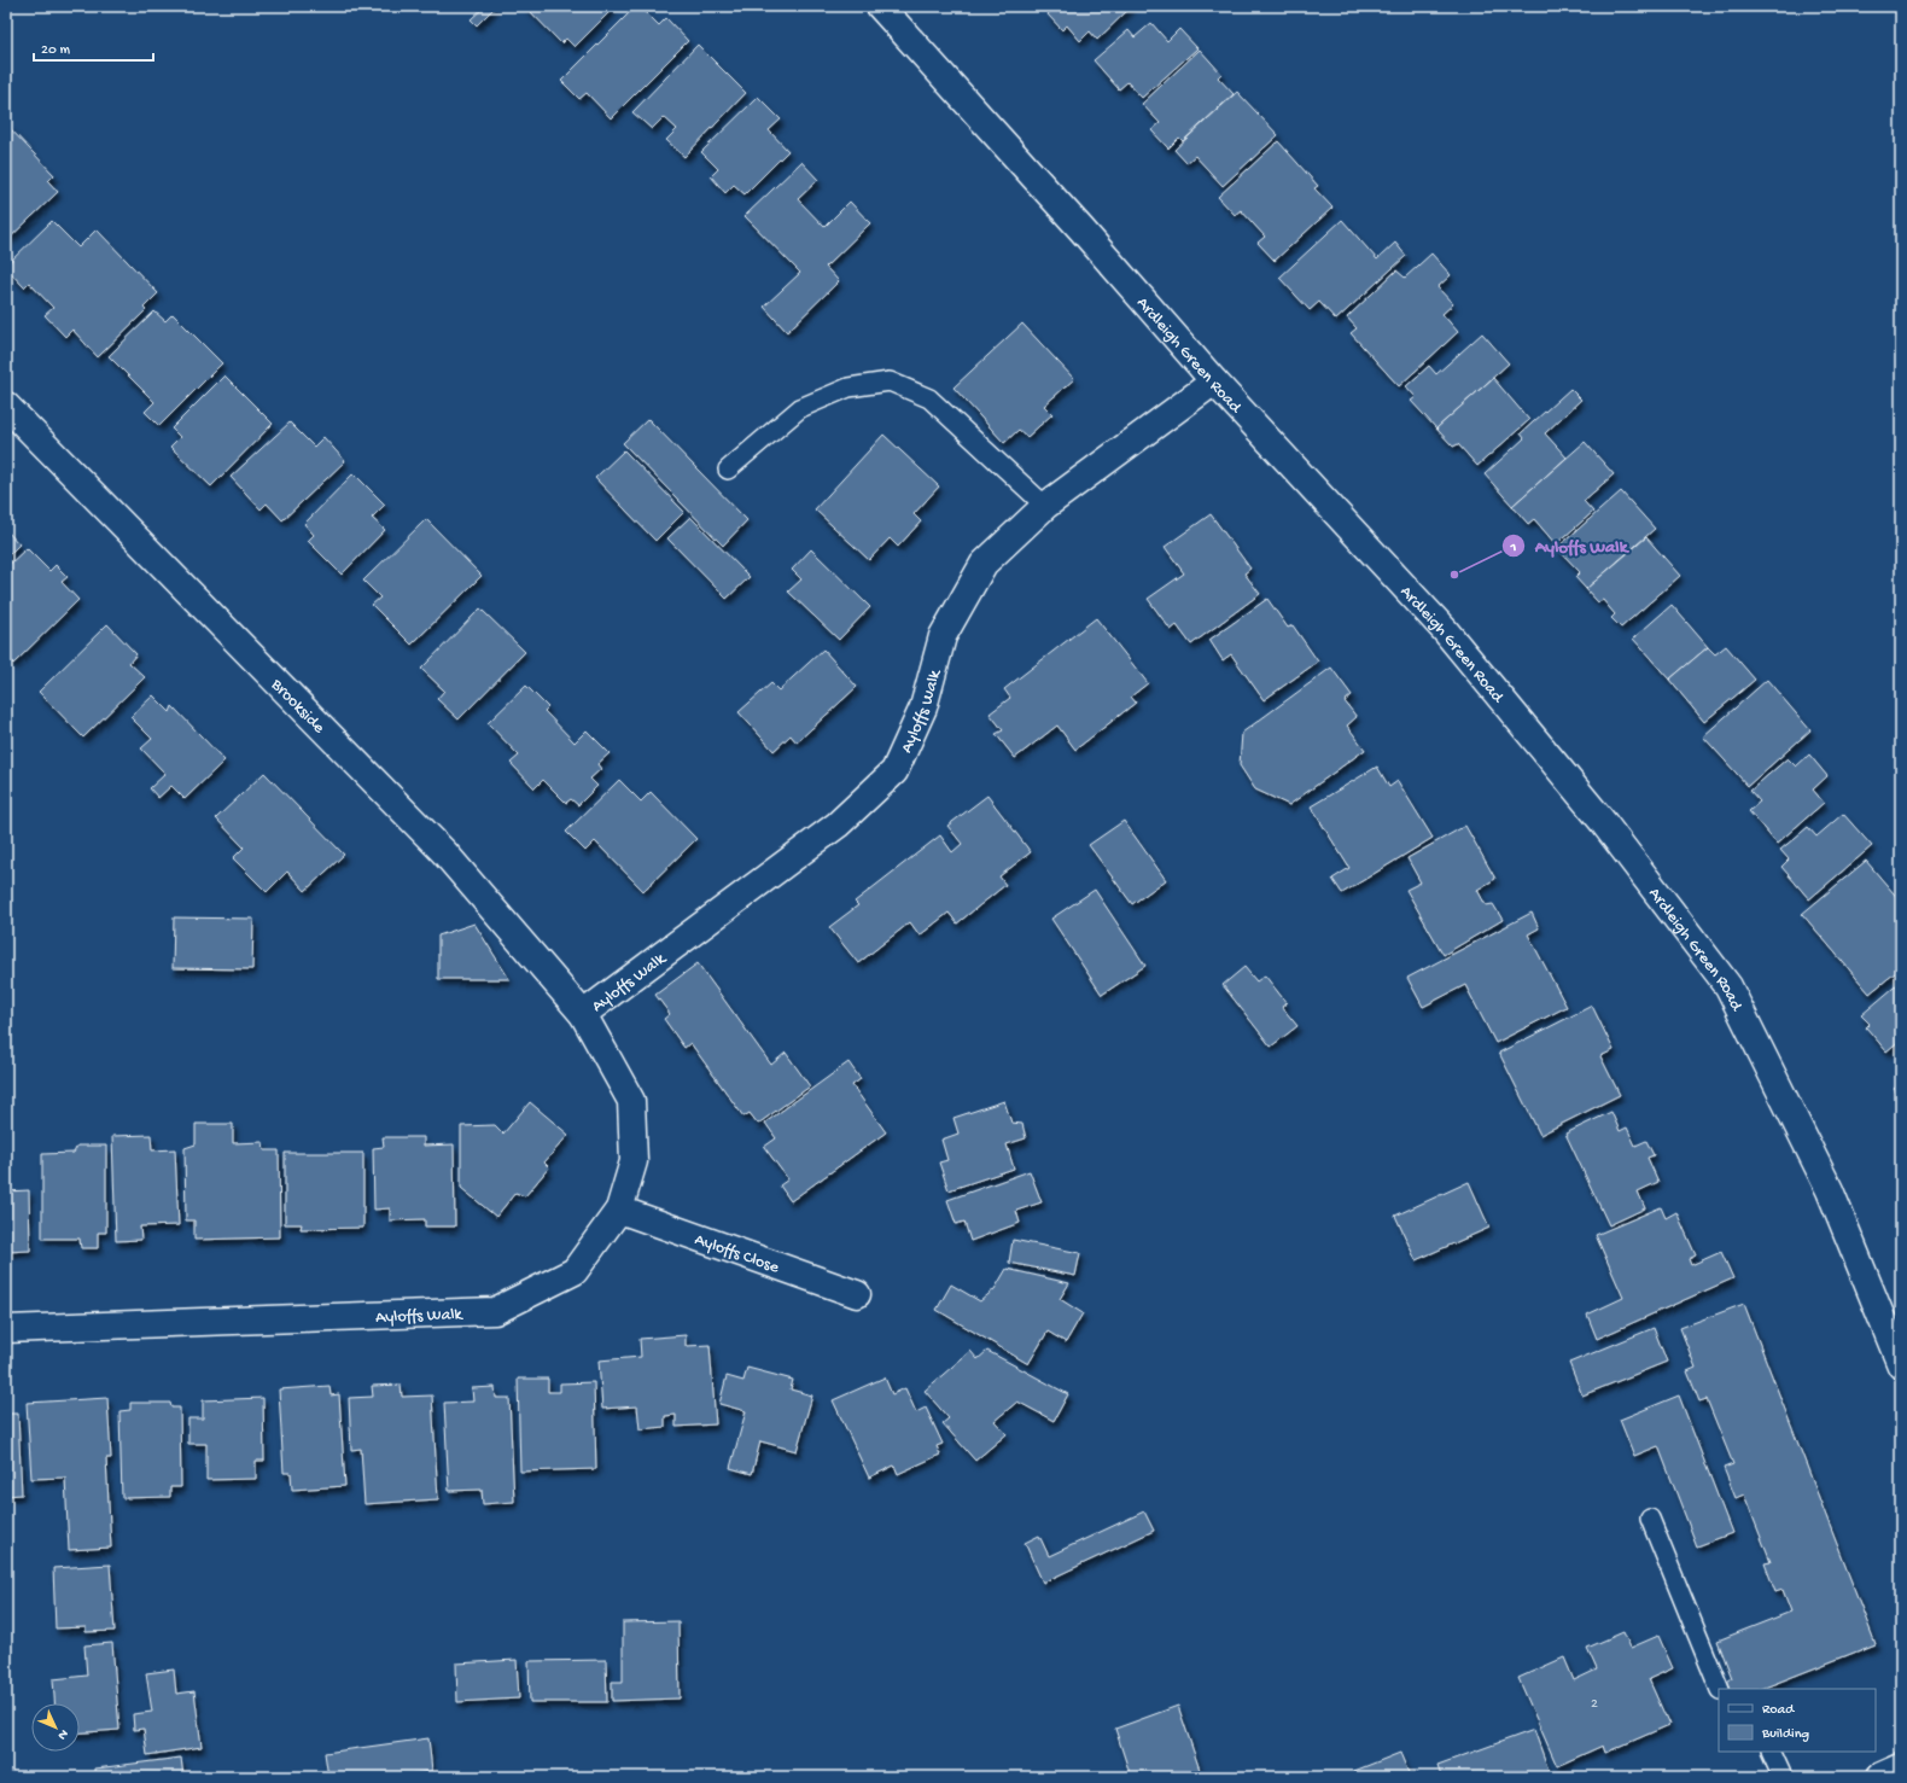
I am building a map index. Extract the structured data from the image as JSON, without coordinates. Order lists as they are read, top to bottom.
{
  "streets": {
    "street": [
      "Ardleigh Green Road",
      "Brookside",
      "Ayloffs Walk",
      "Ayloffs Close"
    ]
  },
  "crossings": [
    ["Ardleigh Green Road", "Ayloffs Walk"],
    ["Brookside", "Ayloffs Walk"],
    ["Ayloffs Walk", "Ayloffs Close"]
  ],
  "places": ["Ayloffs Walk"],
  "house_numbers": ["2"],
  "legend": ["Road", "Building"],
  "scale_bar": "20 m",
  "north": "bottom right"
}
